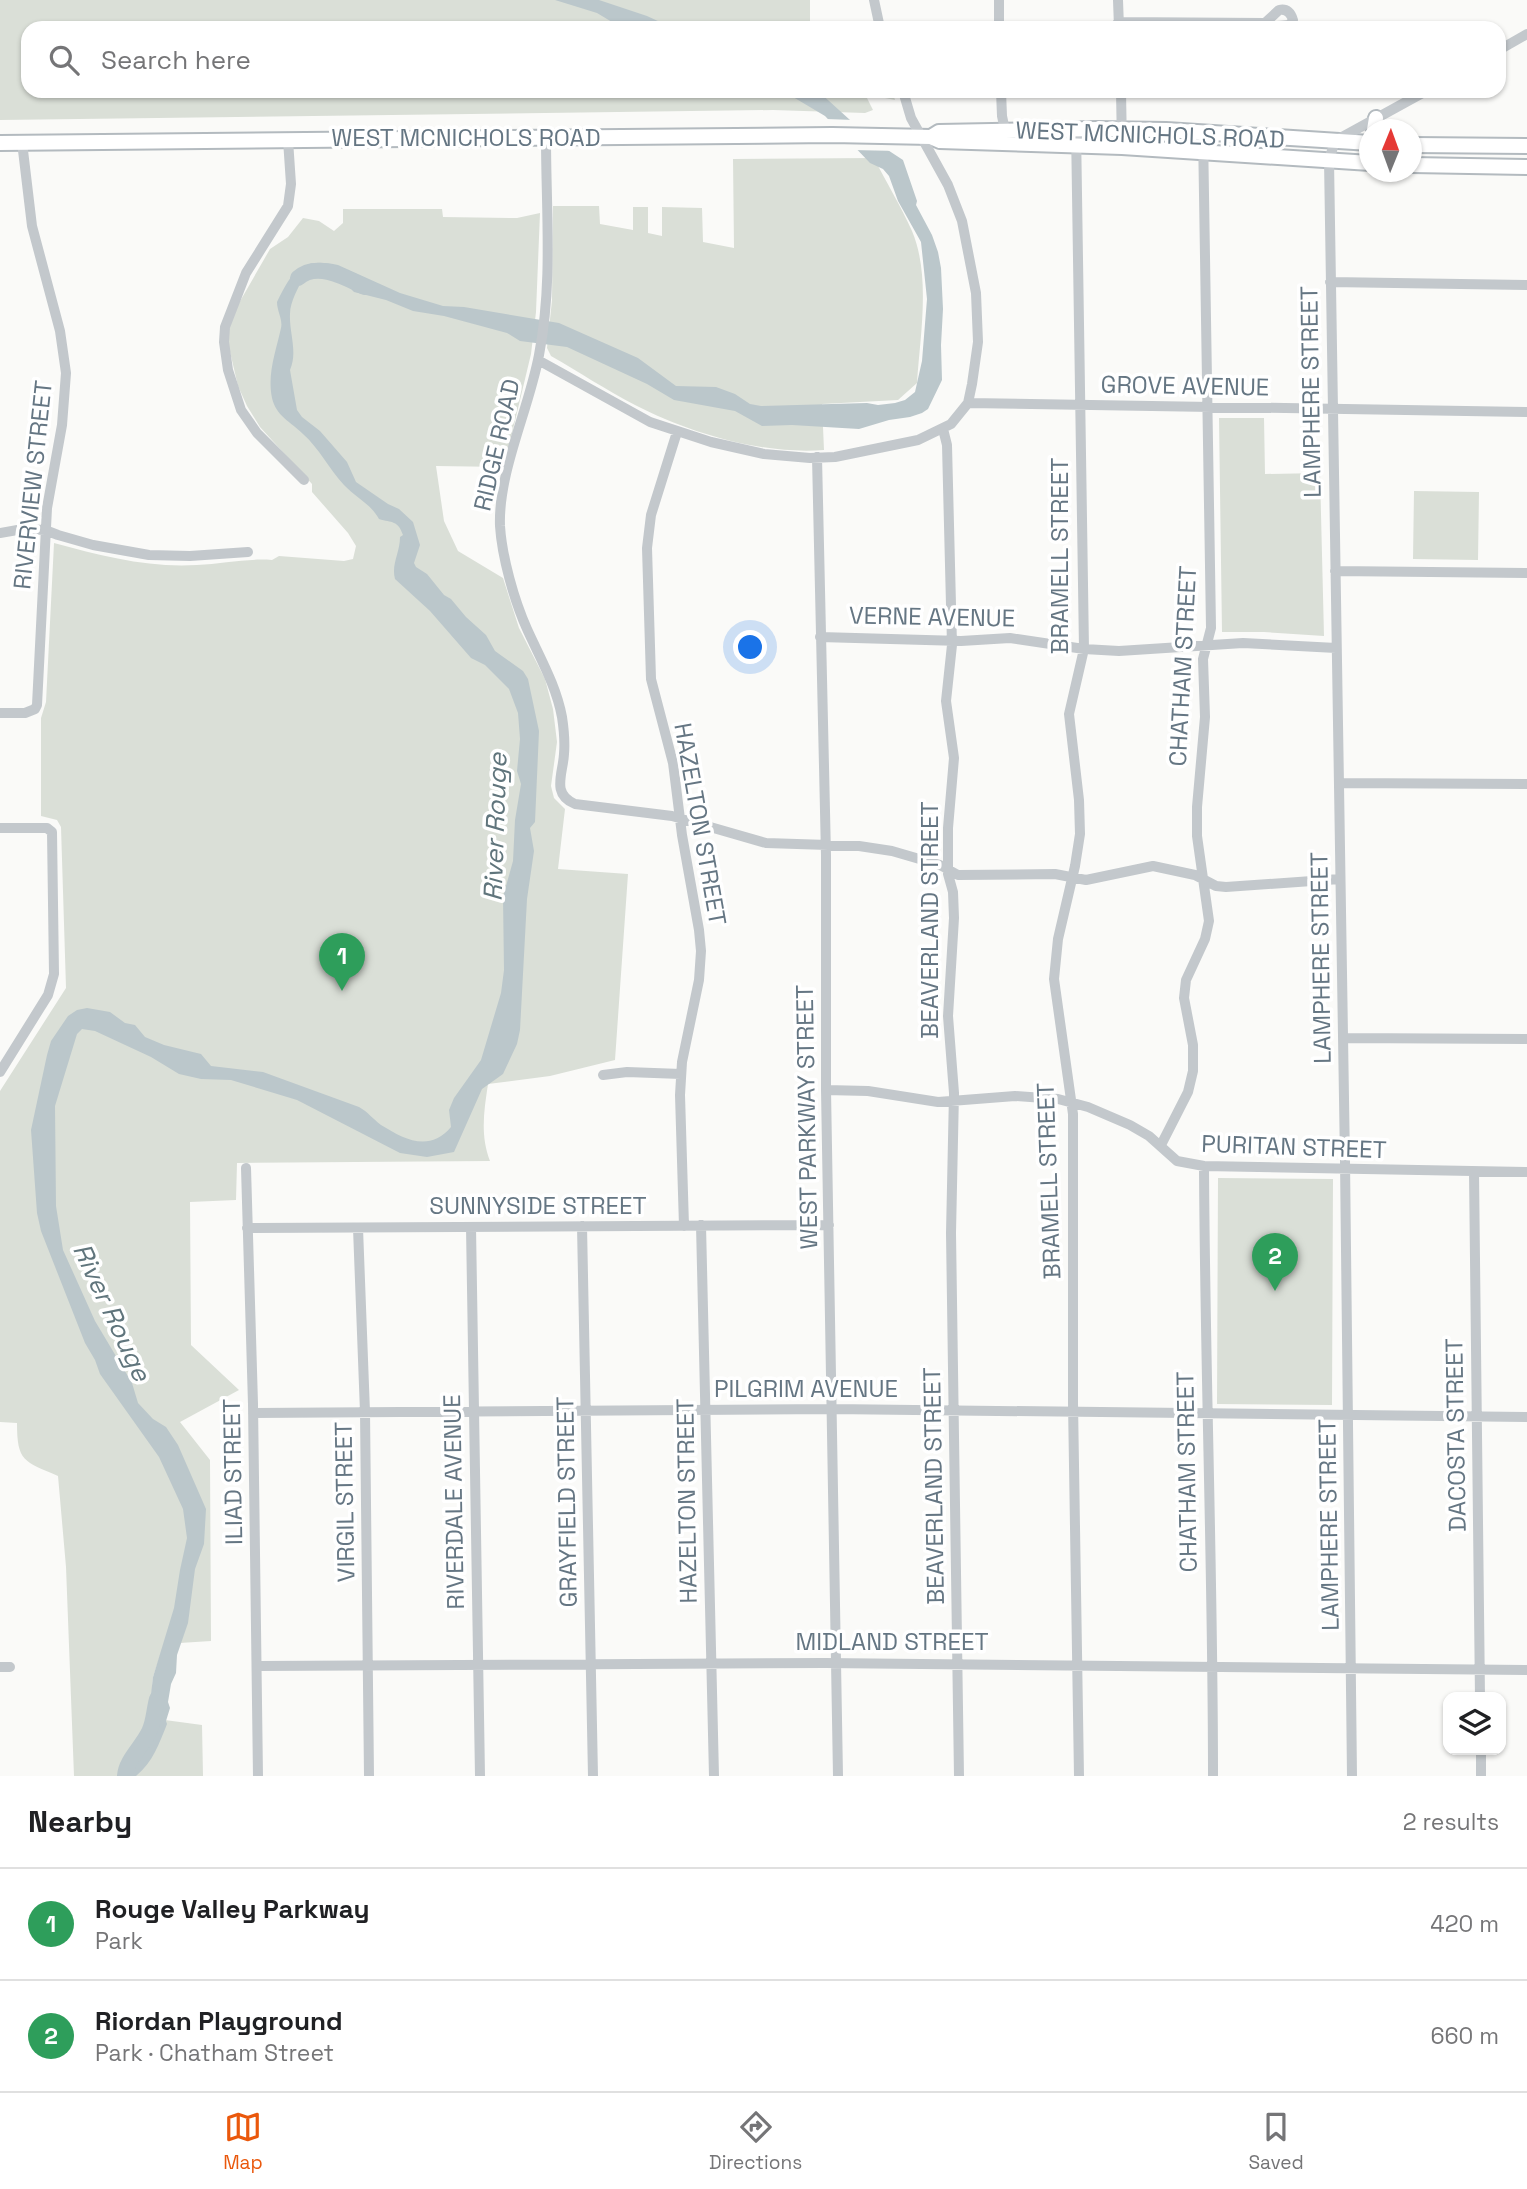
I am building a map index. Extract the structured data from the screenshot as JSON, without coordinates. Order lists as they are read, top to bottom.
{
  "streets": {
    "main road": ["WEST MCNICHOLS ROAD"],
    "street": [
      "GROVE AVENUE",
      "LAMPHERE STREET",
      "RIDGE ROAD",
      "RIVERVIEW STREET",
      "BRAMELL STREET",
      "VERNE AVENUE",
      "CHATHAM STREET",
      "HAZELTON STREET",
      "BEAVERLAND STREET",
      "WEST PARKWAY STREET",
      "PURITAN STREET",
      "SUNNYSIDE STREET",
      "PILGRIM AVENUE",
      "DACOSTA STREET",
      "ILIAD STREET",
      "VIRGIL STREET",
      "RIVERDALE AVENUE",
      "GRAYFIELD STREET",
      "MIDLAND STREET"
    ]
  },
  "crossings": [
    ["WEST MCNICHOLS ROAD", "LAMPHERE STREET"],
    ["WEST MCNICHOLS ROAD", "RIDGE ROAD"],
    ["WEST MCNICHOLS ROAD", "RIVERVIEW STREET"],
    ["WEST MCNICHOLS ROAD", "BRAMELL STREET"],
    ["WEST MCNICHOLS ROAD", "CHATHAM STREET"],
    ["GROVE AVENUE", "LAMPHERE STREET"],
    ["GROVE AVENUE", "BRAMELL STREET"],
    ["GROVE AVENUE", "CHATHAM STREET"],
    ["LAMPHERE STREET", "VERNE AVENUE"],
    ["LAMPHERE STREET", "PURITAN STREET"],
    ["LAMPHERE STREET", "PILGRIM AVENUE"],
    ["LAMPHERE STREET", "MIDLAND STREET"],
    ["RIDGE ROAD", "HAZELTON STREET"],
    ["BRAMELL STREET", "VERNE AVENUE"],
    ["BRAMELL STREET", "PURITAN STREET"],
    ["BRAMELL STREET", "PILGRIM AVENUE"],
    ["BRAMELL STREET", "MIDLAND STREET"],
    ["VERNE AVENUE", "CHATHAM STREET"],
    ["VERNE AVENUE", "BEAVERLAND STREET"],
    ["VERNE AVENUE", "WEST PARKWAY STREET"],
    ["CHATHAM STREET", "PURITAN STREET"],
    ["CHATHAM STREET", "PILGRIM AVENUE"],
    ["CHATHAM STREET", "MIDLAND STREET"],
    ["HAZELTON STREET", "SUNNYSIDE STREET"],
    ["HAZELTON STREET", "PILGRIM AVENUE"],
    ["HAZELTON STREET", "MIDLAND STREET"],
    ["BEAVERLAND STREET", "PURITAN STREET"],
    ["BEAVERLAND STREET", "PILGRIM AVENUE"],
    ["BEAVERLAND STREET", "MIDLAND STREET"],
    ["WEST PARKWAY STREET", "PURITAN STREET"],
    ["WEST PARKWAY STREET", "SUNNYSIDE STREET"],
    ["WEST PARKWAY STREET", "PILGRIM AVENUE"],
    ["WEST PARKWAY STREET", "MIDLAND STREET"],
    ["PURITAN STREET", "DACOSTA STREET"],
    ["SUNNYSIDE STREET", "ILIAD STREET"],
    ["SUNNYSIDE STREET", "VIRGIL STREET"],
    ["SUNNYSIDE STREET", "RIVERDALE AVENUE"],
    ["SUNNYSIDE STREET", "GRAYFIELD STREET"],
    ["PILGRIM AVENUE", "DACOSTA STREET"],
    ["PILGRIM AVENUE", "ILIAD STREET"],
    ["PILGRIM AVENUE", "VIRGIL STREET"],
    ["PILGRIM AVENUE", "RIVERDALE AVENUE"],
    ["PILGRIM AVENUE", "GRAYFIELD STREET"],
    ["DACOSTA STREET", "MIDLAND STREET"],
    ["ILIAD STREET", "MIDLAND STREET"],
    ["VIRGIL STREET", "MIDLAND STREET"],
    ["RIVERDALE AVENUE", "MIDLAND STREET"],
    ["GRAYFIELD STREET", "MIDLAND STREET"]
  ],
  "water": ["River Rouge"],
  "north": "top",
  "page": {
    "search": "Search here",
    "pins": ["1", "2"],
    "heading": ["Nearby", "2 results"],
    "list": [
      {
        "mark": "1",
        "name": "Rouge Valley Parkway",
        "note": "Park",
        "value": "420 m"
      },
      {
        "mark": "2",
        "name": "Riordan Playground",
        "note": "Park · Chatham Street",
        "value": "660 m"
      }
    ],
    "nav": ["Map", "Directions", "Saved"]
  }
}
